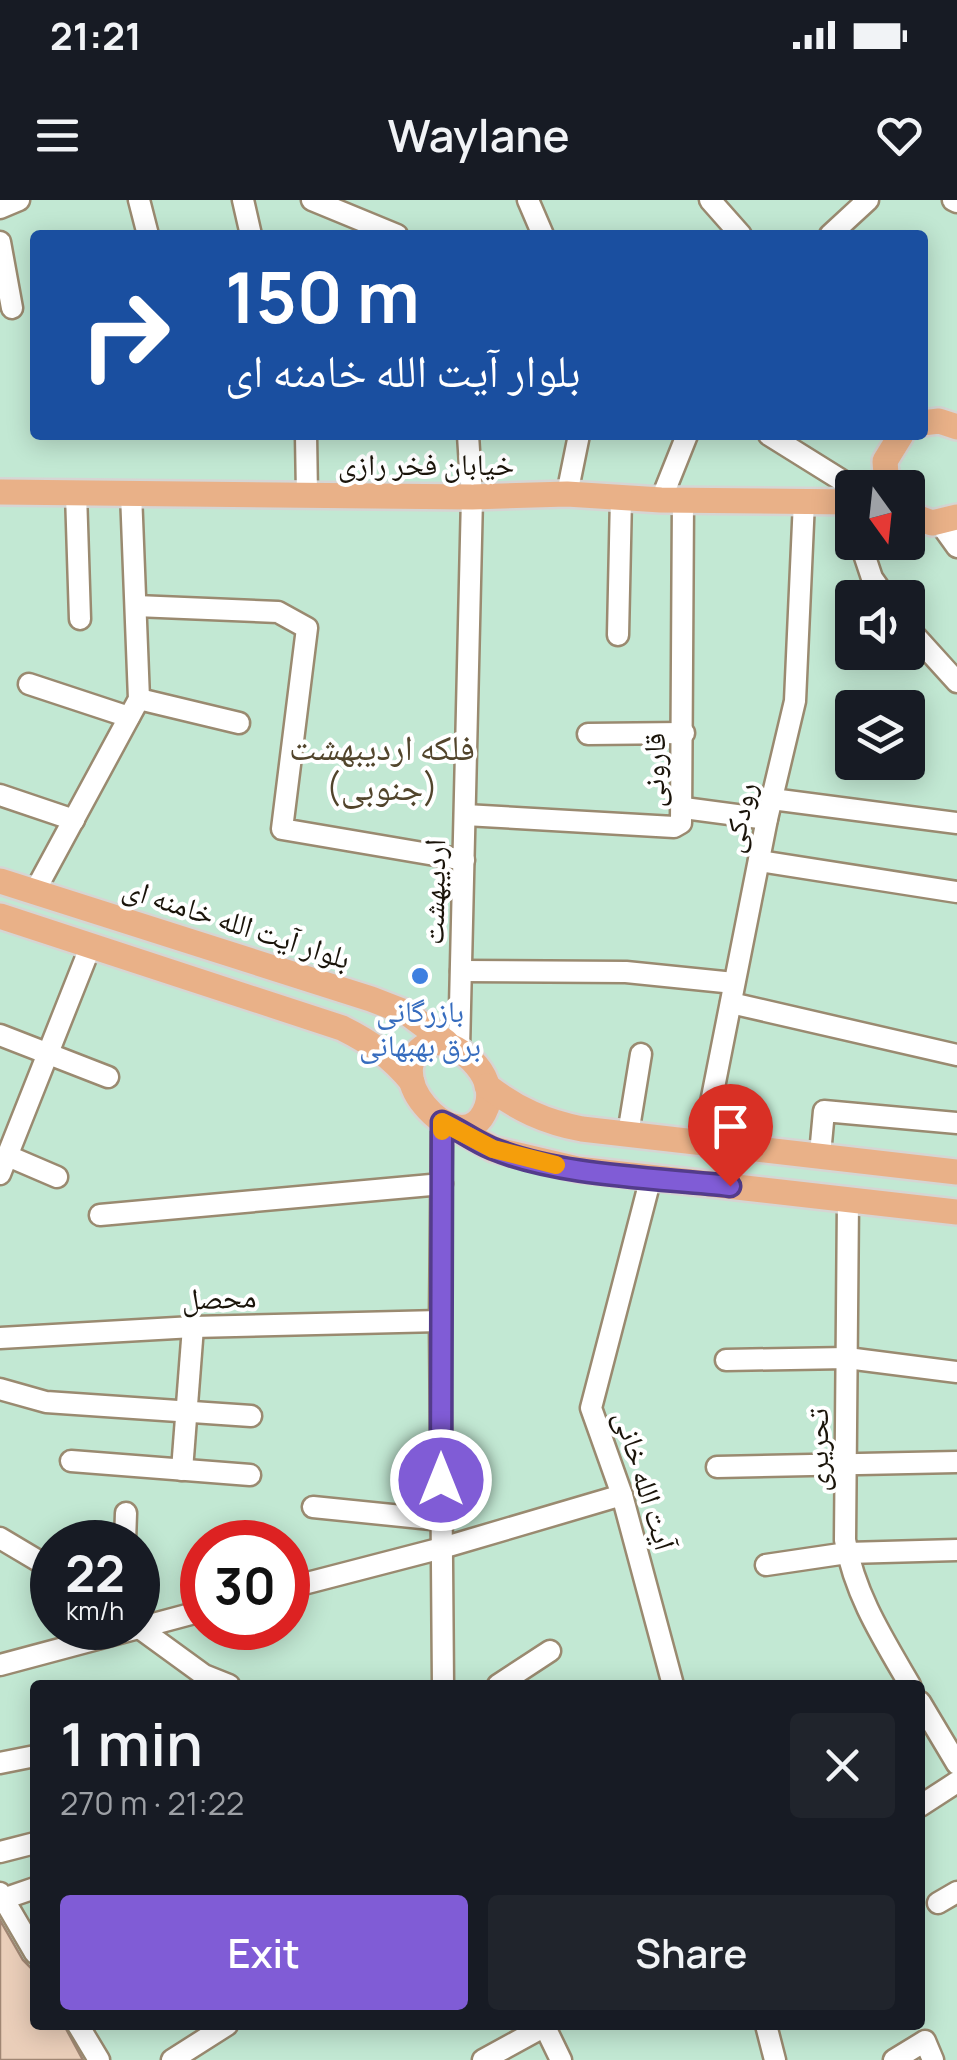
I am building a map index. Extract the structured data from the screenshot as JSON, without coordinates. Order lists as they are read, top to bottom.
{
  "streets": {
    "main road": ["خیابان فخر رازی", "بلوار آیت الله خامنه ای"],
    "street": [
      "قارونی",
      "رودکی",
      "اردیبهشت",
      "محصل",
      "تحریری",
      "آیت الله خانی"
    ]
  },
  "crossings": [
    ["خیابان فخر رازی", "قارونی"],
    ["خیابان فخر رازی", "رودکی"],
    ["خیابان فخر رازی", "اردیبهشت"],
    ["قارونی", "اردیبهشت"],
    ["اردیبهشت", "بلوار آیت الله خامنه ای"]
  ],
  "districts": ["فلکه اردیبهشت (جنوبی)"],
  "places": ["بازرگانی برق بهبهانی"],
  "north": "bottom",
  "page": {
    "status": "21:21",
    "header": "Waylane",
    "turn": ["150 m", "بلوار آیت الله خامنه ای"],
    "speed": "22 km/h",
    "limit": "30",
    "heading": ["1 min", "270 m · 21:22"],
    "buttons": ["Exit", "Share"]
  }
}
